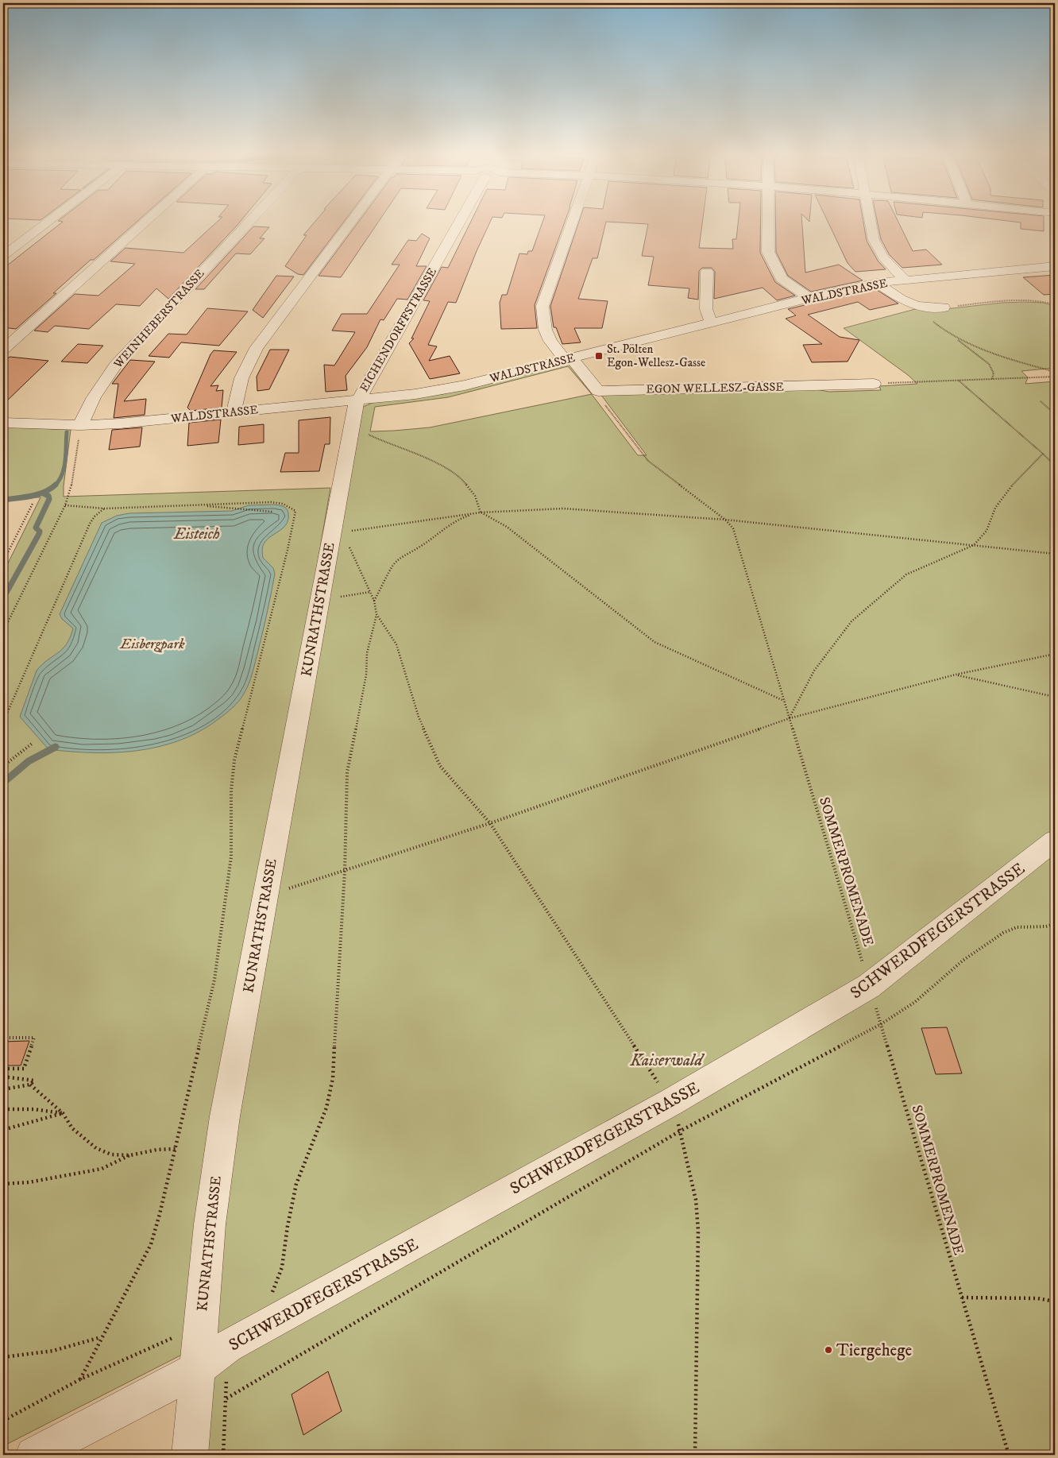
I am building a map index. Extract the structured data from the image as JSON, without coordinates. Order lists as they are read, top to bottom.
{
  "streets": {
    "street": [
      "WALDSTRASSE",
      "WEINHEBERSTRASSE",
      "EICHENDORFFSTRASSE",
      "EGON WELLESZ-GASSE",
      "KUNRATHSTRASSE",
      "SCHWERDFEGERSTRASSE"
    ],
    "path": ["SOMMERPROMENADE"]
  },
  "crossings": [
    ["WALDSTRASSE", "WEINHEBERSTRASSE"],
    ["WALDSTRASSE", "EICHENDORFFSTRASSE"],
    ["WALDSTRASSE", "KUNRATHSTRASSE"],
    ["EICHENDORFFSTRASSE", "KUNRATHSTRASSE"],
    ["EGON WELLESZ-GASSE", "SOMMERPROMENADE"],
    ["KUNRATHSTRASSE", "SCHWERDFEGERSTRASSE"],
    ["SOMMERPROMENADE", "SCHWERDFEGERSTRASSE"]
  ],
  "water": ["Eisteich"],
  "parks": ["Eisbergpark", "Kaiserwald"],
  "places": {
    "transit": ["St. Pölten Egon-Wellesz-Gasse"],
    "other": ["Tiergehege"]
  }
}
